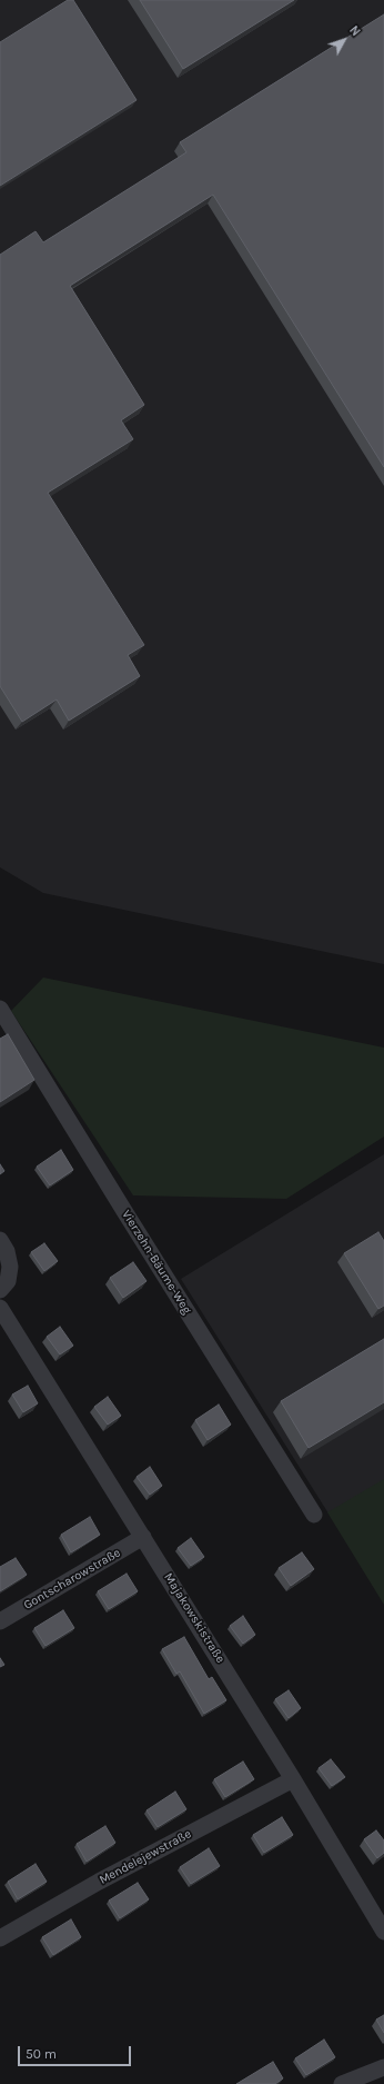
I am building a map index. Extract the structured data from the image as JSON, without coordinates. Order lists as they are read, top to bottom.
{
  "streets": {
    "street": [
      "Vierzehn-Bäume-Weg",
      "Gontscharowstraße",
      "Majakowskistraße",
      "Mendelejewstraße"
    ]
  },
  "crossings": [
    ["Gontscharowstraße", "Majakowskistraße"],
    ["Majakowskistraße", "Mendelejewstraße"]
  ],
  "scale_bar": "50 m",
  "north": "top right"
}
